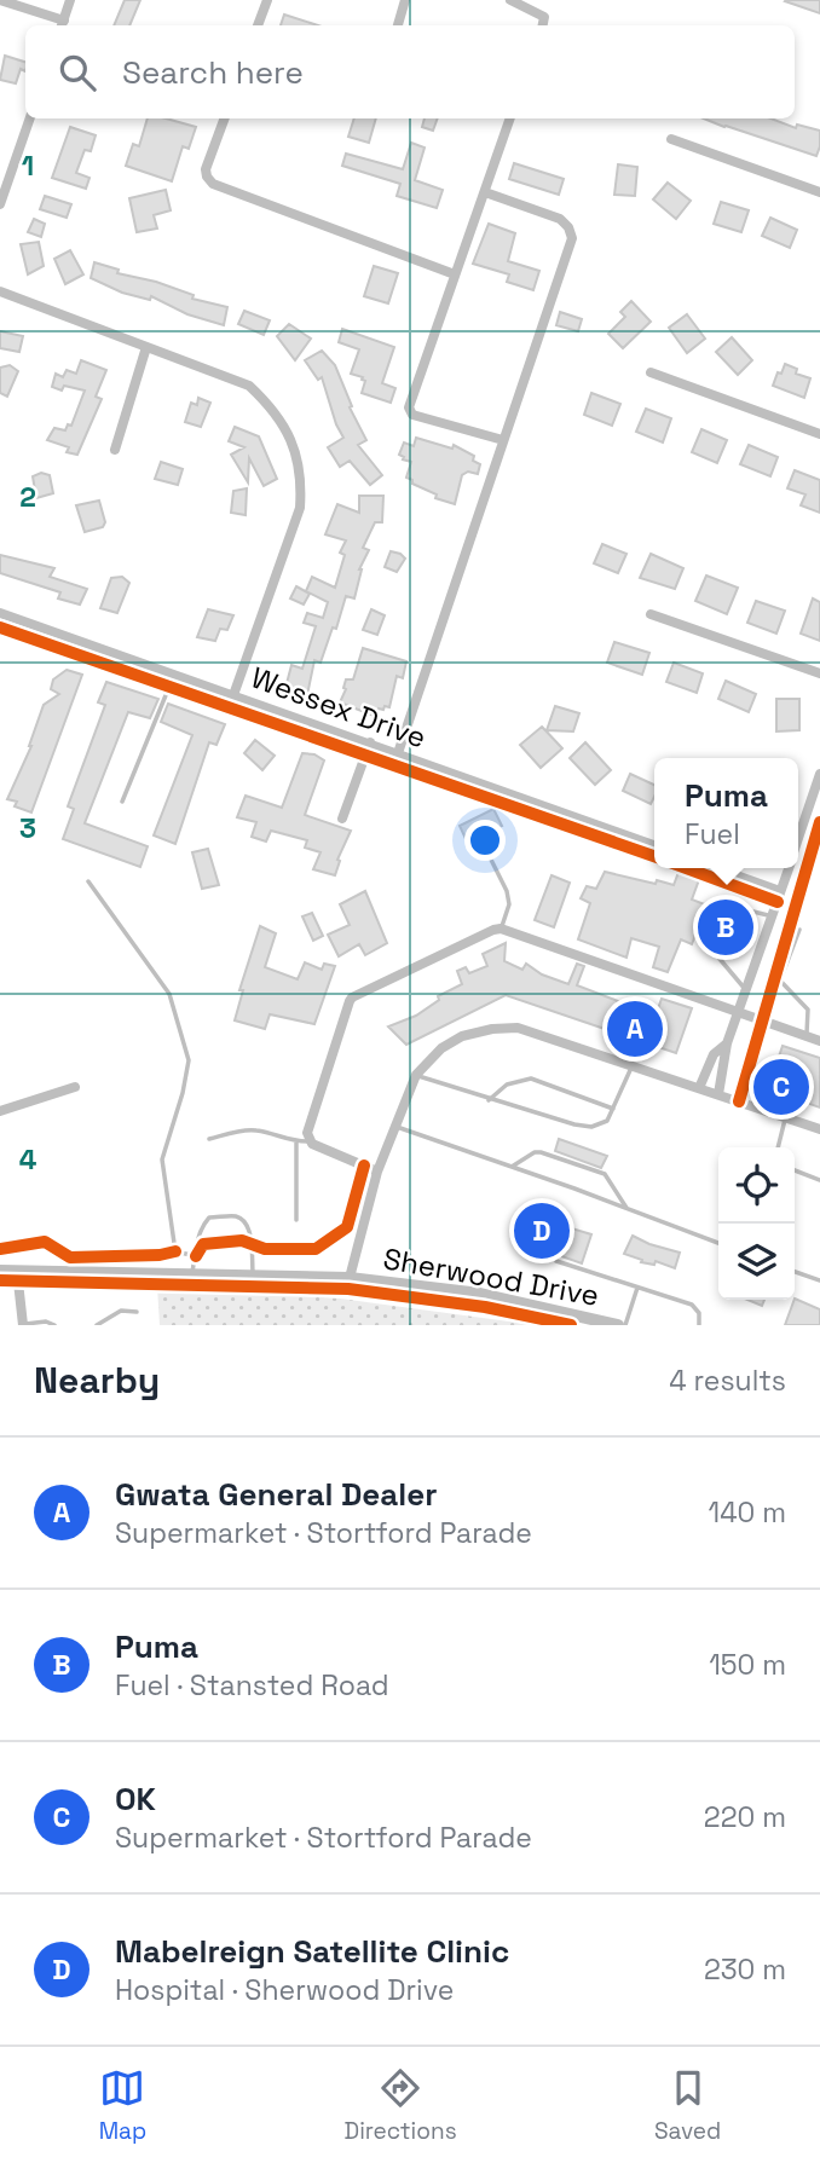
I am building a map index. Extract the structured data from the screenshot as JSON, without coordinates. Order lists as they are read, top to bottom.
{
  "streets": {
    "street": ["Wessex Drive", "Sherwood Drive"]
  },
  "page": {
    "search": "Search here",
    "popup": ["Puma", "Fuel"],
    "pins": [
      "B",
      "A",
      "C",
      "D"
    ],
    "heading": ["Nearby", "4 results"],
    "list": [
      {
        "mark": "A",
        "name": "Gwata General Dealer",
        "note": "Supermarket · Stortford Parade",
        "value": "140 m"
      },
      {
        "mark": "B",
        "name": "Puma",
        "note": "Fuel · Stansted Road",
        "value": "150 m"
      },
      {
        "mark": "C",
        "name": "OK",
        "note": "Supermarket · Stortford Parade",
        "value": "220 m"
      },
      {
        "mark": "D",
        "name": "Mabelreign Satellite Clinic",
        "note": "Hospital · Sherwood Drive",
        "value": "230 m"
      }
    ],
    "nav": ["Map", "Directions", "Saved"]
  },
  "grid": {
    "rows": [
      "1",
      "2",
      "3",
      "4"
    ]
  }
}
